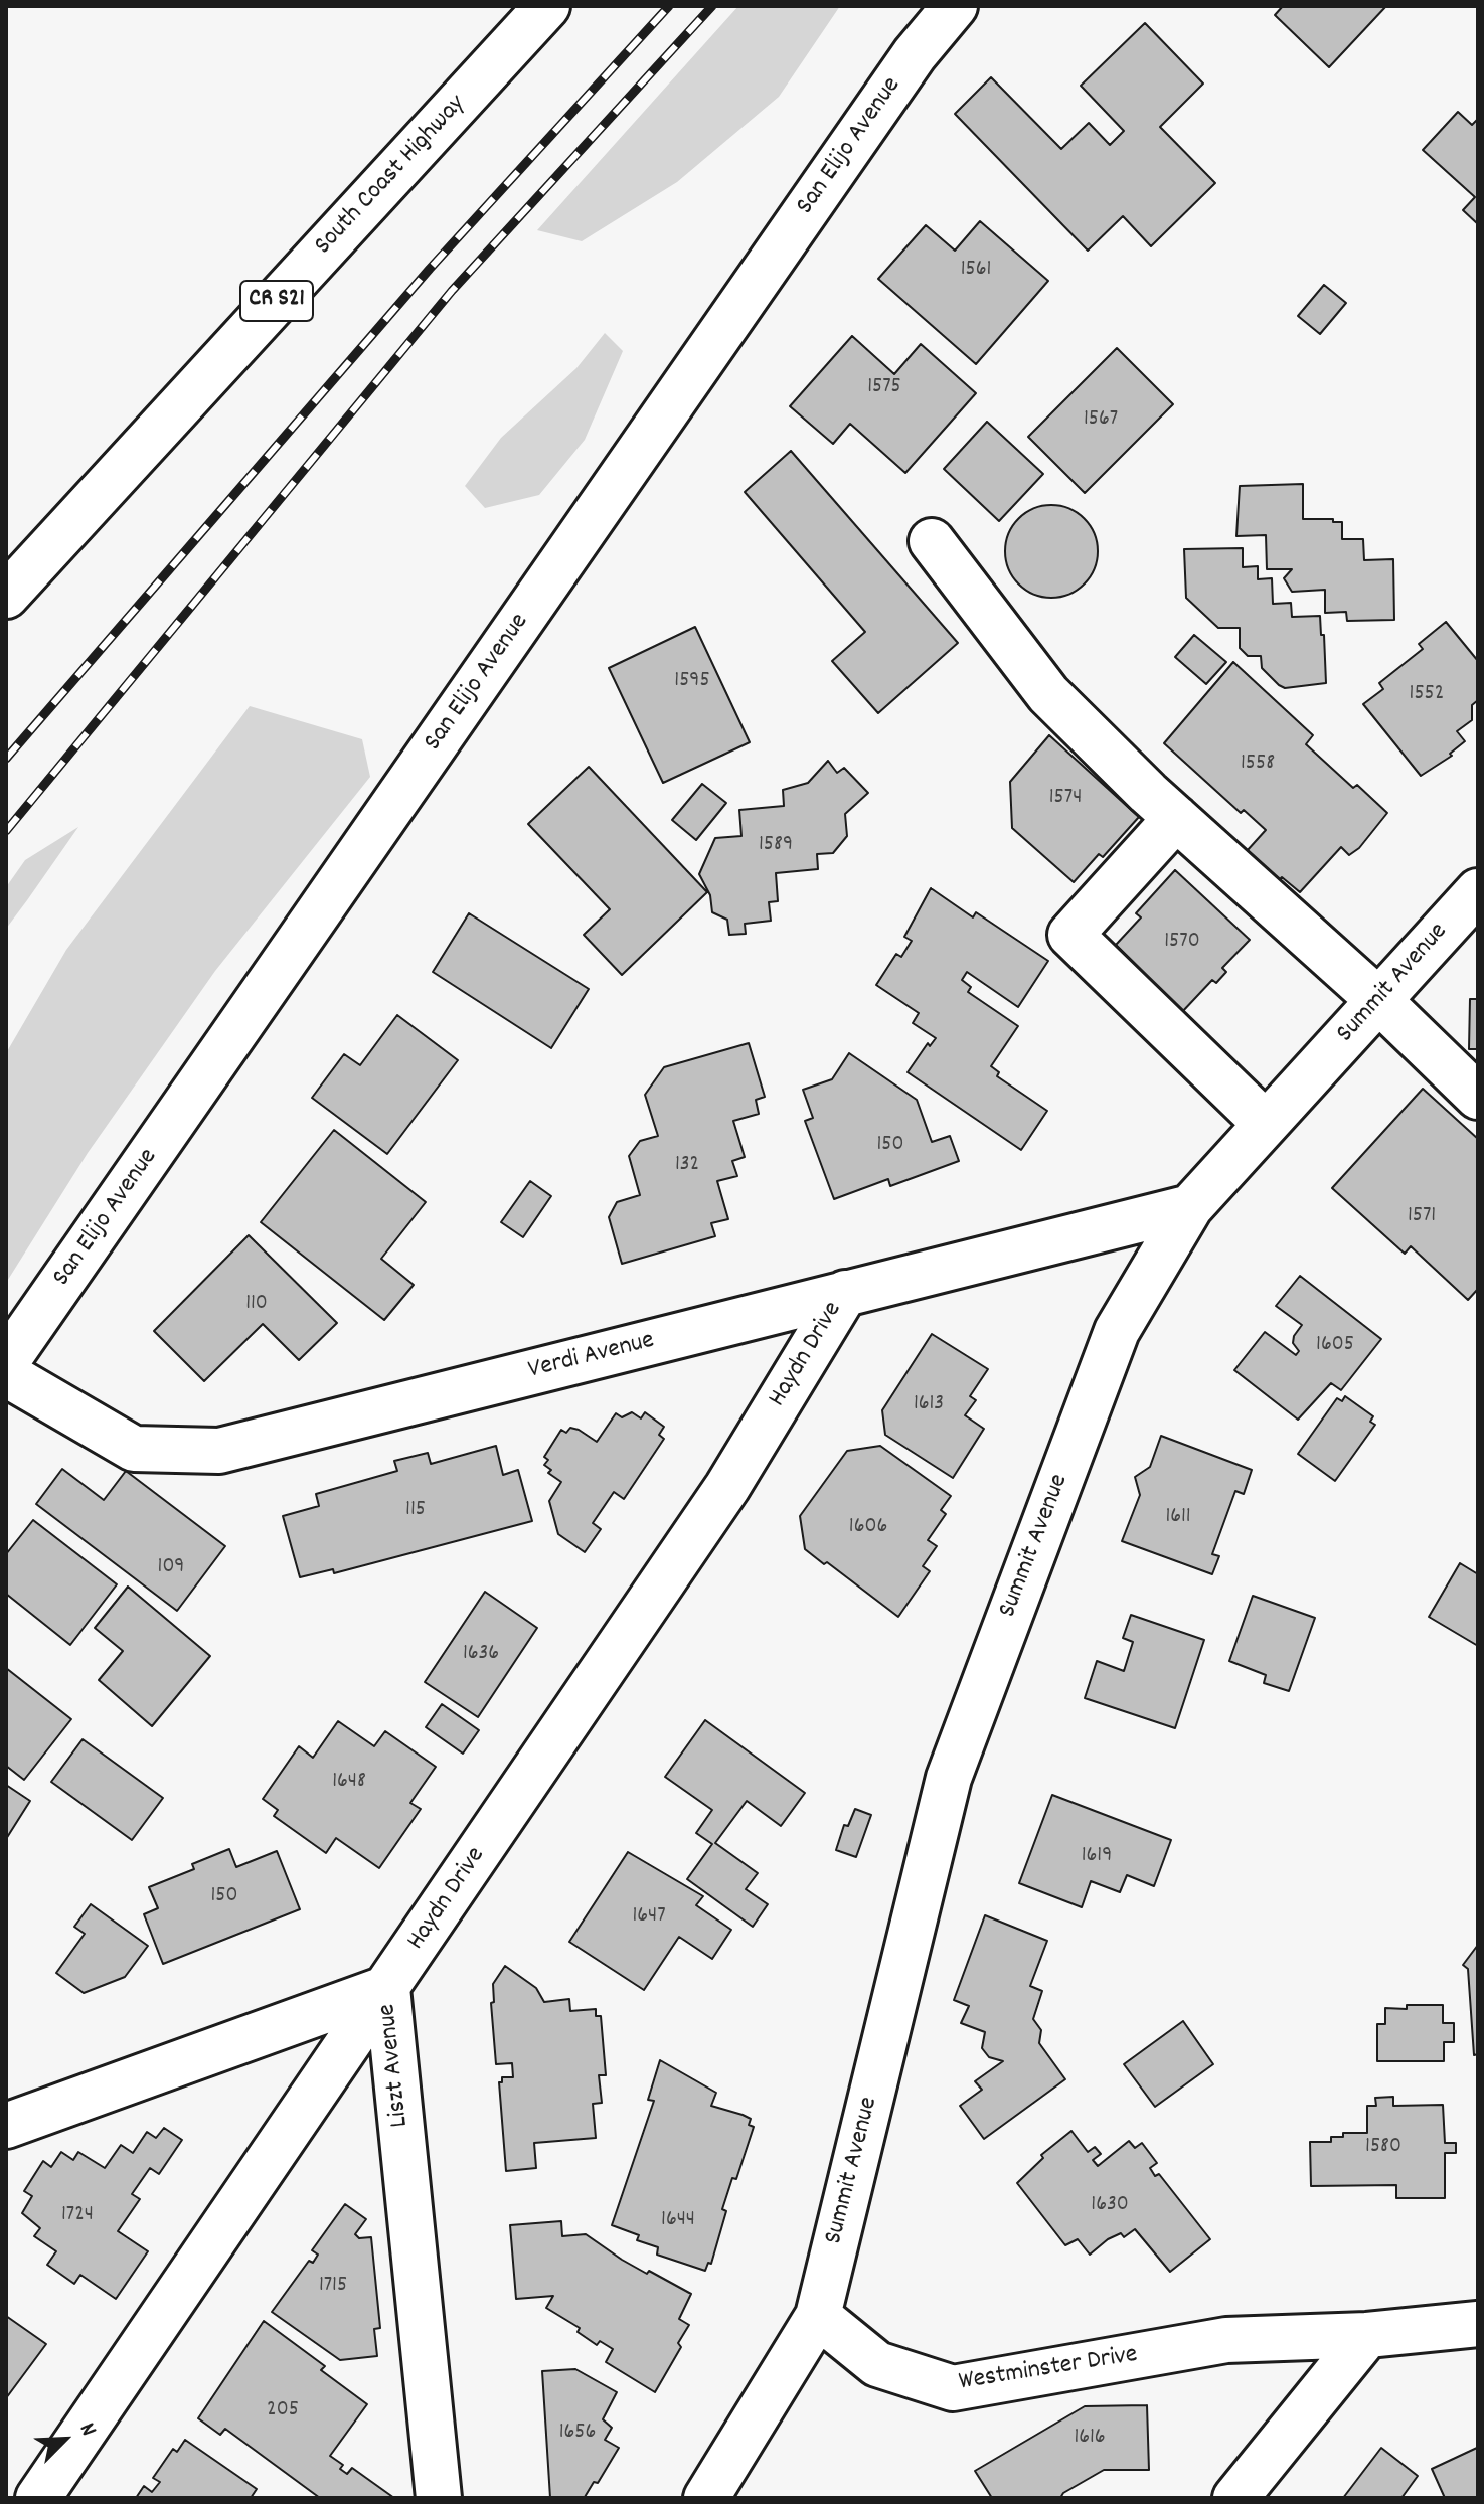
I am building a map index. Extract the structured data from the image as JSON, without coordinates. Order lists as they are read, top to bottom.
{
  "streets": {
    "street": [
      "San Elijo Avenue",
      "South Coast Highway",
      "CR S21",
      "Summit Avenue",
      "Haydn Drive",
      "Verdi Avenue",
      "Liszt Avenue",
      "Westminster Drive"
    ]
  },
  "crossings": [
    ["Summit Avenue", "Verdi Avenue"],
    ["Summit Avenue", "Westminster Drive"],
    ["Haydn Drive", "Verdi Avenue"],
    ["Haydn Drive", "Liszt Avenue"]
  ],
  "house_numbers": [
    "1561",
    "1575",
    "1567",
    "1595",
    "1552",
    "1558",
    "1574",
    "1589",
    "1570",
    "150",
    "132",
    "1571",
    "110",
    "1605",
    "1613",
    "115",
    "1611",
    "1606",
    "109",
    "1636",
    "1648",
    "1619",
    "150",
    "1647",
    "1580",
    "1630",
    "1724",
    "1644",
    "1715",
    "205",
    "1656",
    "1616"
  ],
  "north": "top right"
}
